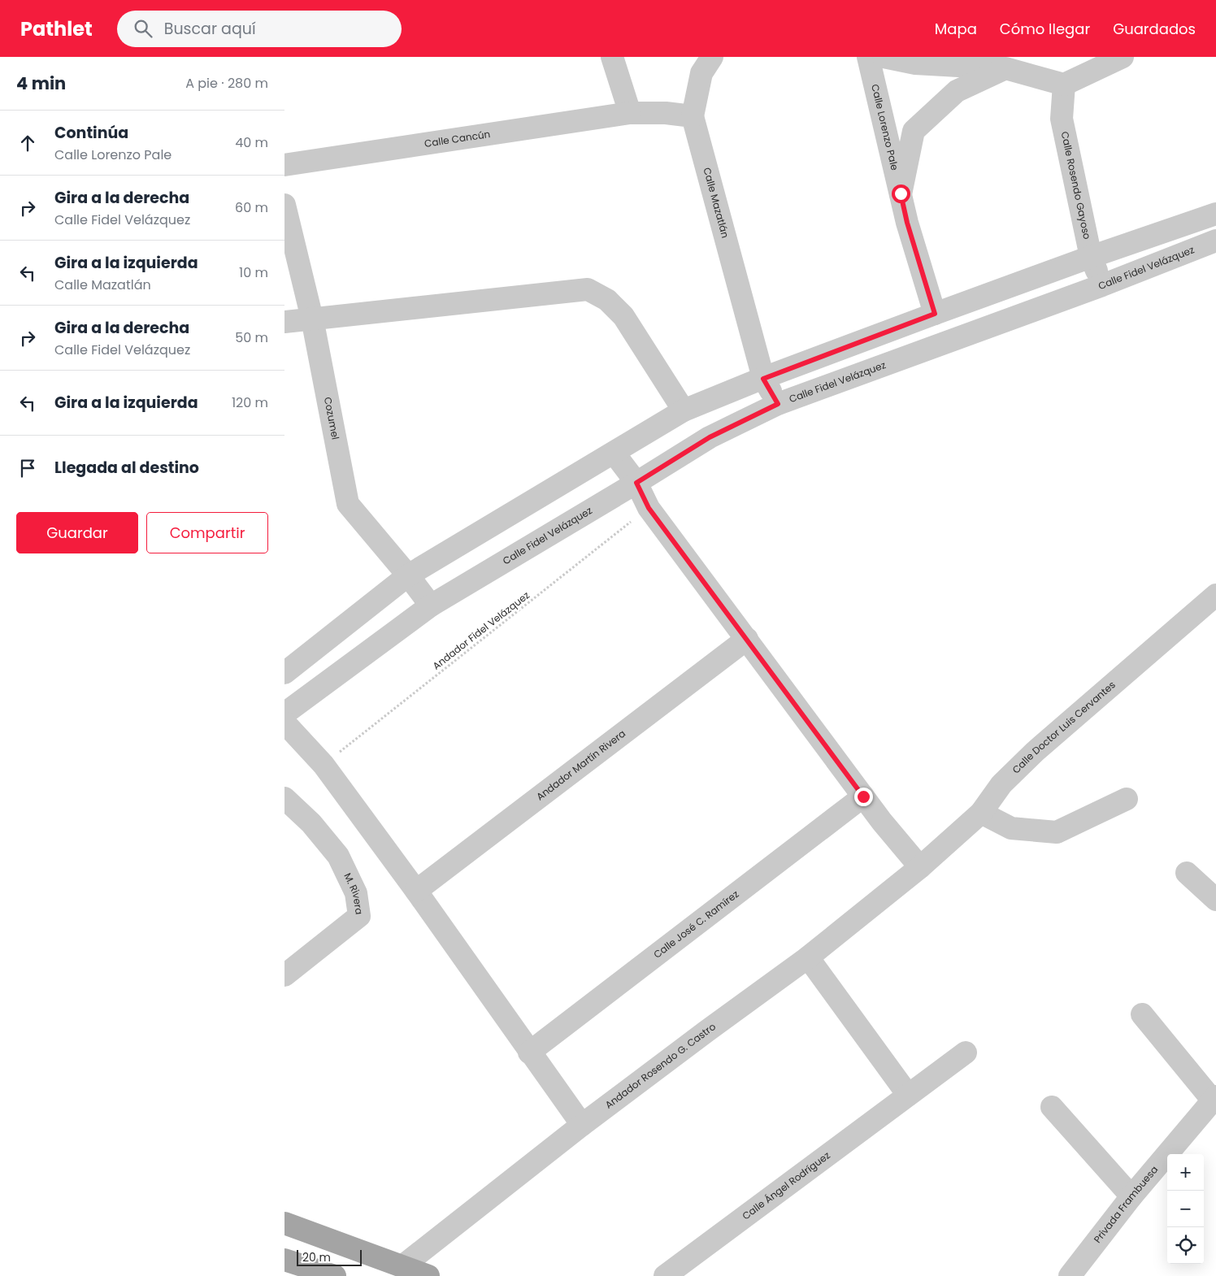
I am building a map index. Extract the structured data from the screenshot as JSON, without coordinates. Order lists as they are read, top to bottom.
{
  "streets": {
    "street": [
      "Calle Lorenzo Pale",
      "Calle Cancún",
      "Calle Rosendo Gayoso",
      "Calle Mazatlán",
      "Calle Fidel Velázquez",
      "Cozumel",
      "Calle Doctor Luis Cervantes",
      "Andador Martín Rivera",
      "M. Rivera",
      "Calle José C. Ramírez",
      "Andador Rosendo G. Castro",
      "Calle Ángel Rodríguez",
      "Privada Frambuesa"
    ],
    "path": ["Andador Fidel Velázquez"]
  },
  "crossings": [
    ["Calle Rosendo Gayoso", "Calle Fidel Velázquez"],
    ["Calle Mazatlán", "Calle Fidel Velázquez"],
    ["Calle Fidel Velázquez", "Cozumel"],
    ["Calle Doctor Luis Cervantes", "Andador Rosendo G. Castro"]
  ],
  "scale_bar": "20 m",
  "page": {
    "header": "Pathlet",
    "search": "Buscar aquí",
    "nav": ["Mapa", "Cómo llegar", "Guardados"],
    "heading": ["4 min", "A pie · 280 m"],
    "list": [
      ["Continúa", "Calle Lorenzo Pale", "40 m"],
      ["Gira a la derecha", "Calle Fidel Velázquez", "60 m"],
      ["Gira a la izquierda", "Calle Mazatlán", "10 m"],
      ["Gira a la derecha", "Calle Fidel Velázquez", "50 m"],
      ["Gira a la izquierda", "120 m"],
      "Llegada al destino"
    ],
    "buttons": ["Guardar", "Compartir"],
    "map_buttons": ["+", "−"],
    "scale": "20 m"
  }
}
